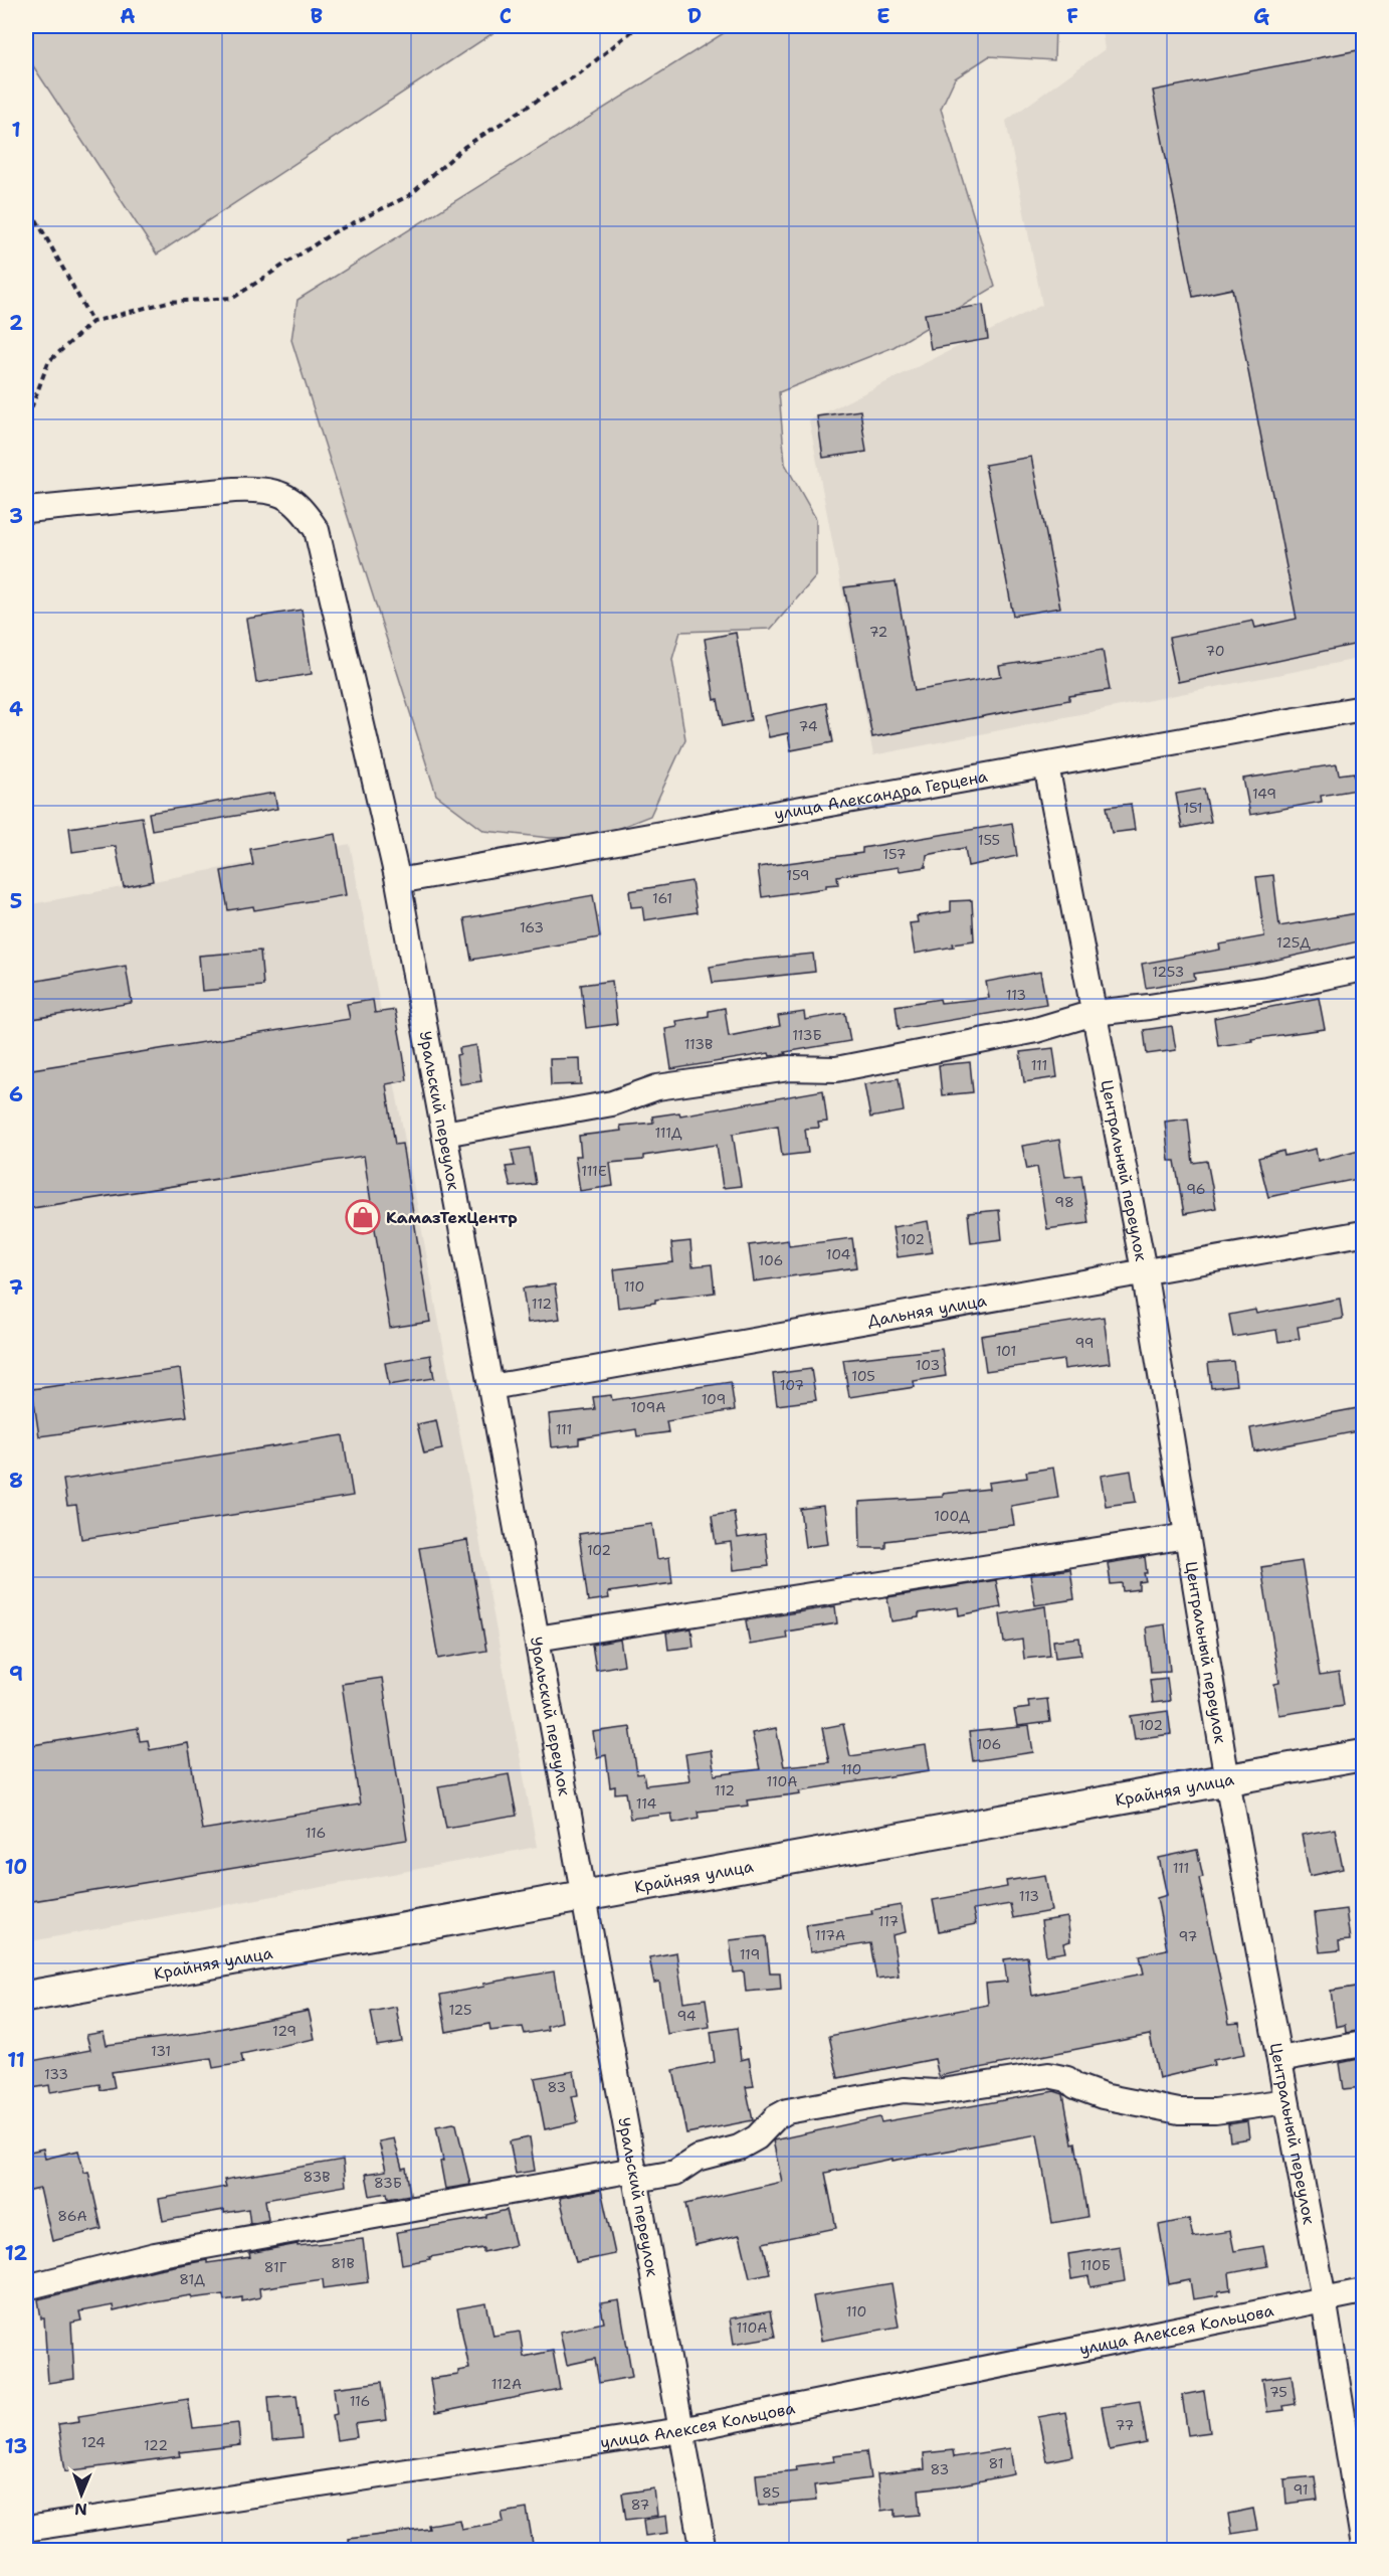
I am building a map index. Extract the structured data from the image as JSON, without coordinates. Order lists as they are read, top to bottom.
{
  "streets": {
    "main road": ["Крайняя улица"],
    "street": [
      "улица Александра Герцена",
      "Уральский переулок",
      "Центральный переулок",
      "Дальняя улица",
      "улица Алексея Кольцова"
    ]
  },
  "crossings": [
    ["улица Александра Герцена", "Уральский переулок"],
    ["улица Александра Герцена", "Центральный переулок"],
    ["Уральский переулок", "Дальняя улица"],
    ["Уральский переулок", "Крайняя улица"],
    ["Уральский переулок", "улица Алексея Кольцова"],
    ["Центральный переулок", "Дальняя улица"],
    ["Центральный переулок", "Крайняя улица"],
    ["Центральный переулок", "улица Алексея Кольцова"]
  ],
  "places": {
    "shop": ["КамазТехЦентр"]
  },
  "house_numbers": [
    "72",
    "70",
    "74",
    "149",
    "151",
    "155",
    "157",
    "159",
    "161",
    "163",
    "125Д",
    "125З",
    "113",
    "113Б",
    "113В",
    "111",
    "111Д",
    "111Е",
    "96",
    "98",
    "102",
    "104",
    "106",
    "110",
    "112",
    "99",
    "101",
    "103",
    "105",
    "107",
    "109",
    "109А",
    "111",
    "100Д",
    "102",
    "102",
    "106",
    "110",
    "110А",
    "112",
    "114",
    "116",
    "111",
    "113",
    "117",
    "117А",
    "97",
    "119",
    "125",
    "94",
    "129",
    "131",
    "133",
    "83",
    "83В",
    "83Б",
    "86А",
    "81В",
    "110Б",
    "81Г",
    "81Д",
    "110",
    "110А",
    "112А",
    "75",
    "116",
    "77",
    "124",
    "122",
    "81",
    "83",
    "91",
    "85",
    "87"
  ],
  "north": "bottom",
  "grid": {
    "columns": [
      "A",
      "B",
      "C",
      "D",
      "E",
      "F",
      "G"
    ],
    "rows": [
      "1",
      "2",
      "3",
      "4",
      "5",
      "6",
      "7",
      "8",
      "9",
      "10",
      "11",
      "12",
      "13"
    ]
  }
}
